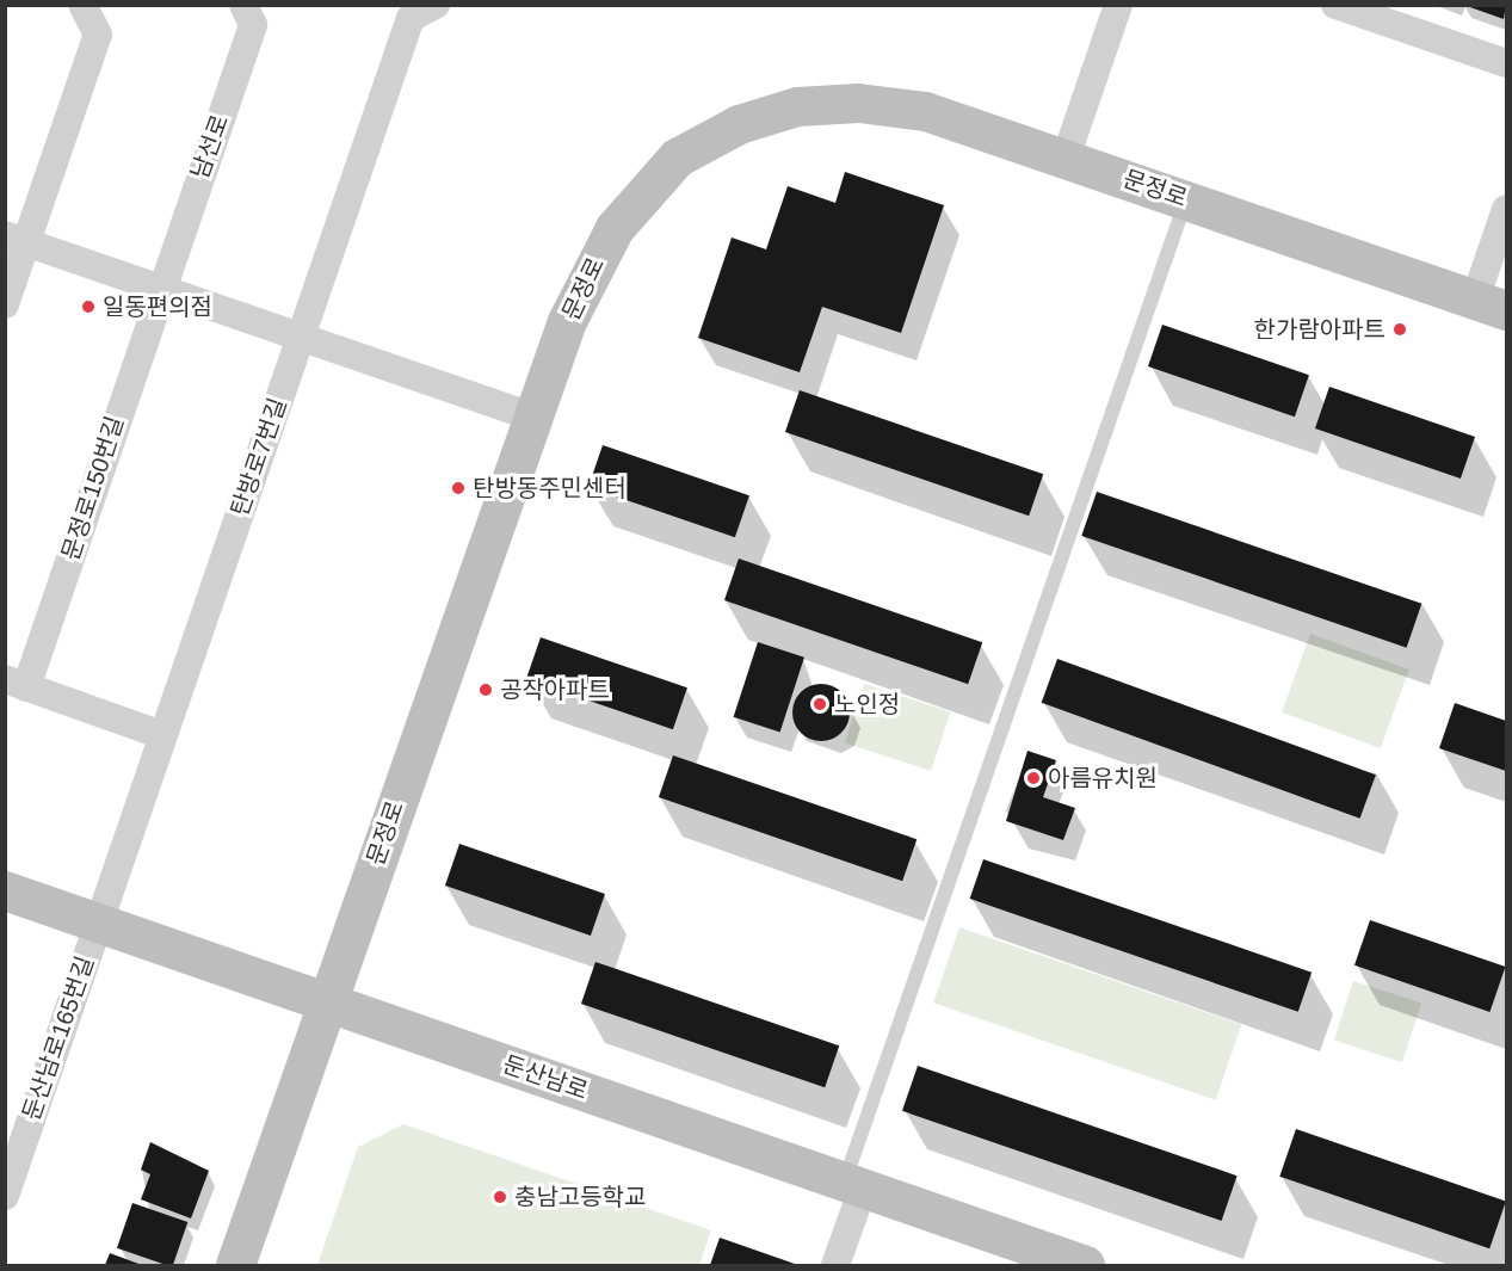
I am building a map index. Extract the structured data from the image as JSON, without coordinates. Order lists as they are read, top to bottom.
{
  "streets": {
    "main road": ["문정로", "둔산남로"],
    "street": [
      "남선로",
      "탄방로7번길",
      "문정로150번길",
      "둔산남로165번길"
    ]
  },
  "crossings": [
    ["남선로", "문정로150번길"],
    ["문정로", "둔산남로"],
    ["탄방로7번길", "둔산남로165번길"],
    ["탄방로7번길", "둔산남로"],
    ["둔산남로165번길", "둔산남로"]
  ],
  "places": [
    "일동편의점",
    "한가람아파트",
    "탄방동주민센터",
    "공작아파트",
    "노인정",
    "아름유치원",
    "충남고등학교"
  ]
}
